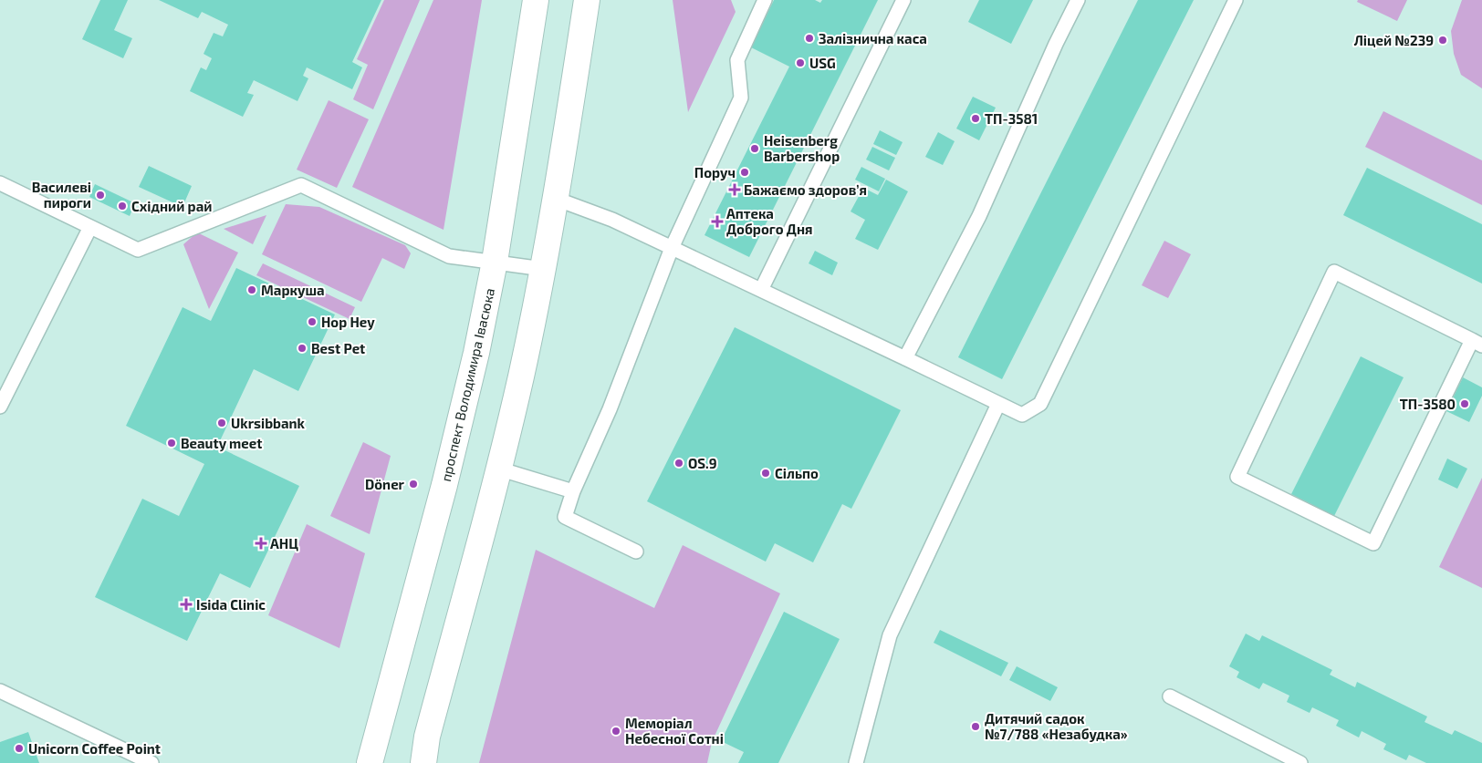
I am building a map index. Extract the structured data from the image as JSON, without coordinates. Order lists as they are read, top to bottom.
{
  "streets": {
    "main road": ["проспект Володимира Івасюка"]
  },
  "places": {
    "other": [
      "Залізнична каса",
      "Ліцей №239",
      "USG",
      "ТП-3581",
      "Heisenberg Barbershop",
      "Поруч",
      "Василеві пироги",
      "Східний рай",
      "Маркуша",
      "Hop Hey",
      "Best Pet",
      "ТП-3580",
      "Ukrsibbank",
      "Beauty meet",
      "OS.9",
      "Сільпо",
      "Döner",
      "Дитячий садок №7/788 «Незабудка»",
      "Меморіал Небесної Сотні",
      "Unicorn Coffee Point"
    ],
    "health": [
      "Бажаємо здоровʼя",
      "Аптека Доброго Дня",
      "АНЦ",
      "Isida Clinic"
    ]
  }
}
